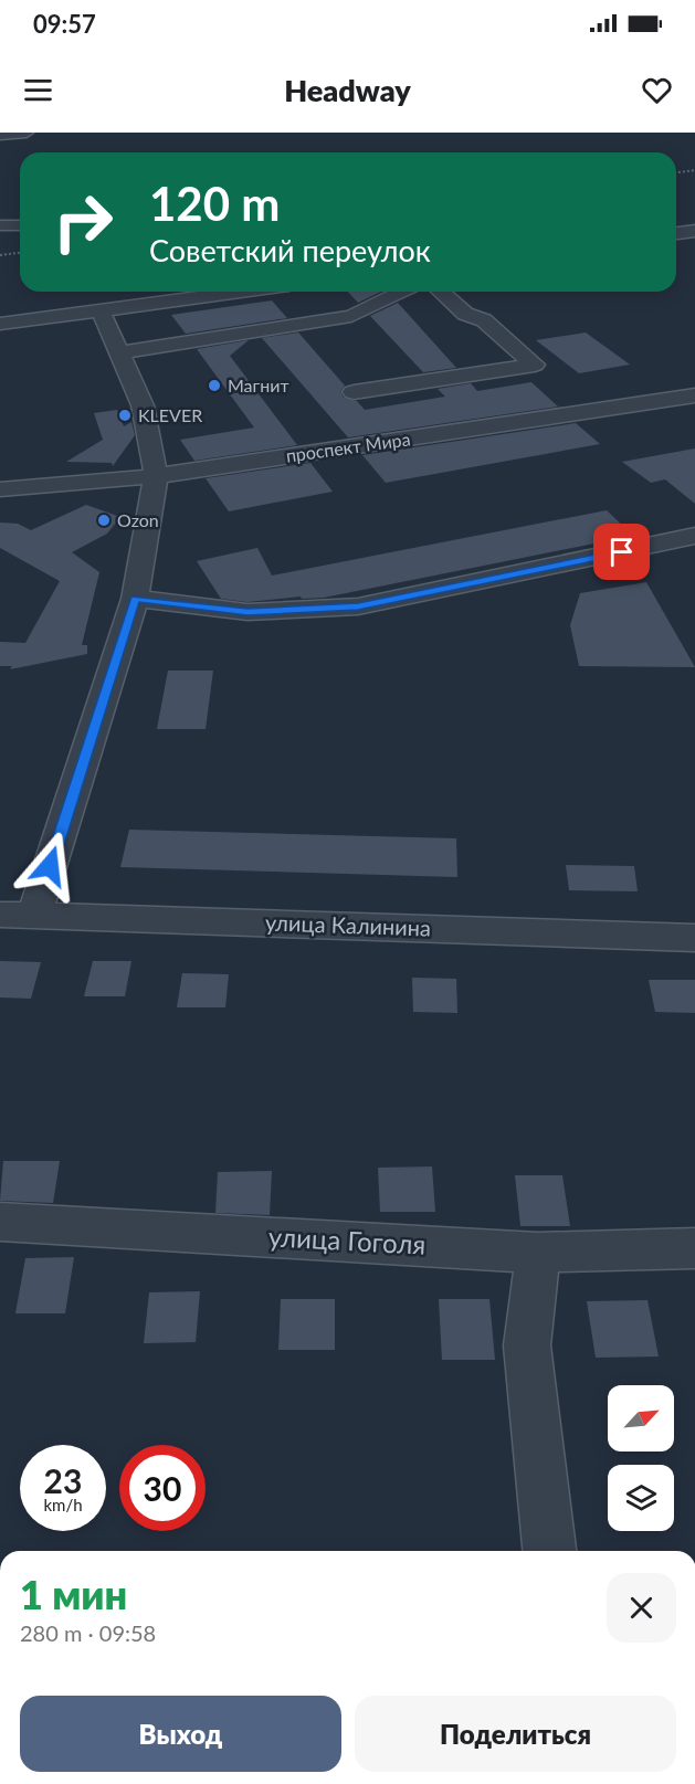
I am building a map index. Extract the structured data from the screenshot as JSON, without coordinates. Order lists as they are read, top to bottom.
{
  "streets": {
    "street": ["проспект Мира", "улица Калинина", "улица Гоголя"]
  },
  "places": ["Магнит", "KLEVER", "Ozon"],
  "north": "top right",
  "page": {
    "status": "09:57",
    "header": "Headway",
    "turn": ["120 m", "Советский переулок"],
    "speed": "23 km/h",
    "limit": "30",
    "heading": ["1 мин", "280 m · 09:58"],
    "buttons": ["Выход", "Поделиться"]
  }
}
